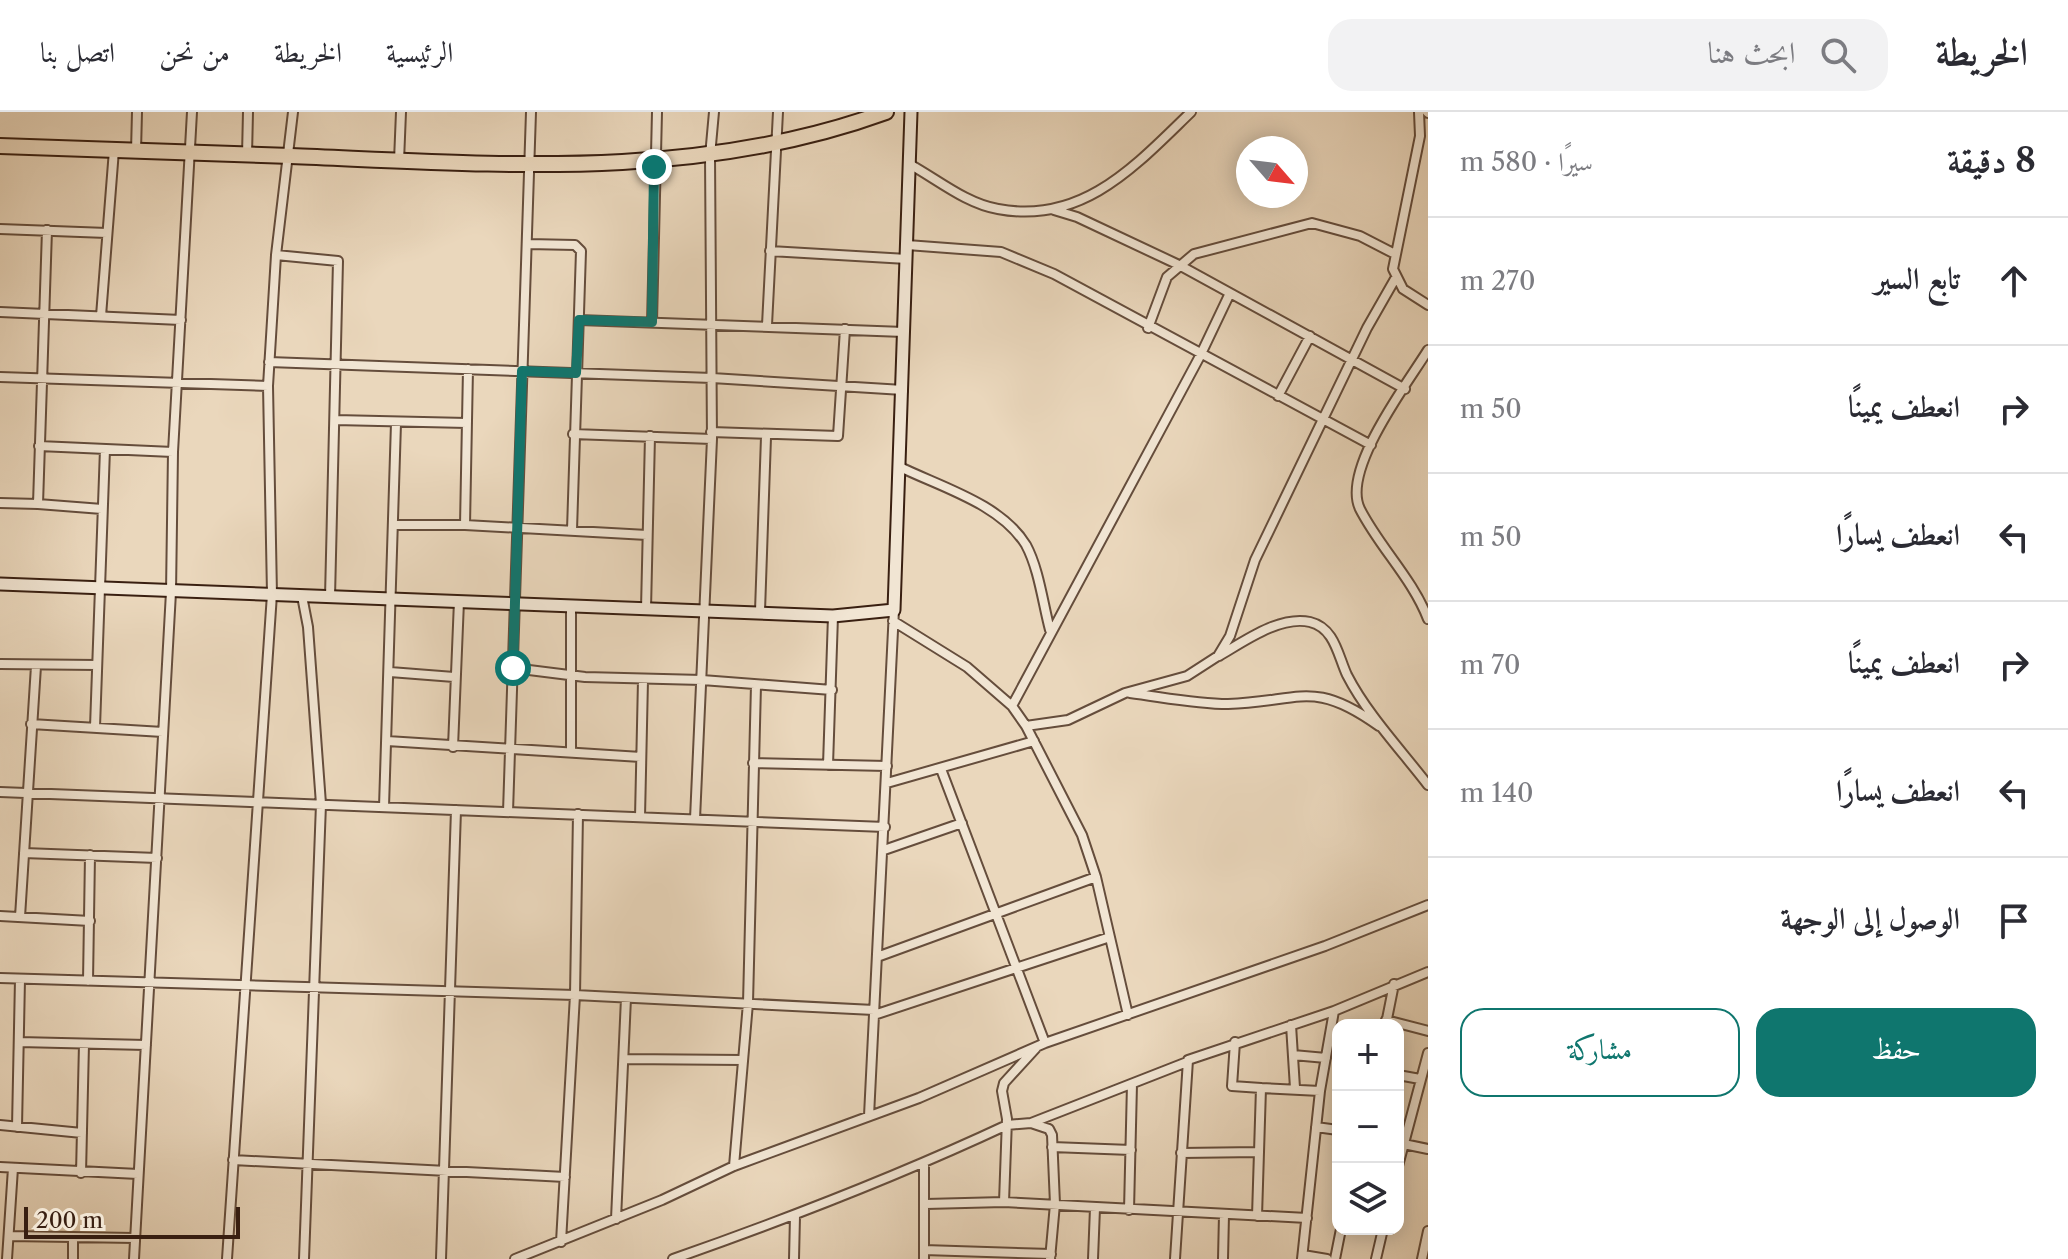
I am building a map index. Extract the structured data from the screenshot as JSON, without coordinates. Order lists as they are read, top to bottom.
{
  "scale_bar": "200 m",
  "north": "bottom right",
  "page": {
    "header": "الخريطة",
    "search": "ابحث هنا",
    "nav": [
      "الرئيسية",
      "الخريطة",
      "من نحن",
      "اتصل بنا"
    ],
    "heading": ["8 دقيقة", "سيرًا · 580 m"],
    "list": [
      ["تابع السير", "270 m"],
      ["انعطف يمينًا", "50 m"],
      ["انعطف يسارًا", "50 m"],
      ["انعطف يمينًا", "70 m"],
      ["انعطف يسارًا", "140 m"],
      "الوصول إلى الوجهة"
    ],
    "buttons": ["حفظ", "مشاركة"],
    "map_buttons": ["+", "−"],
    "scale": "200 m"
  }
}
